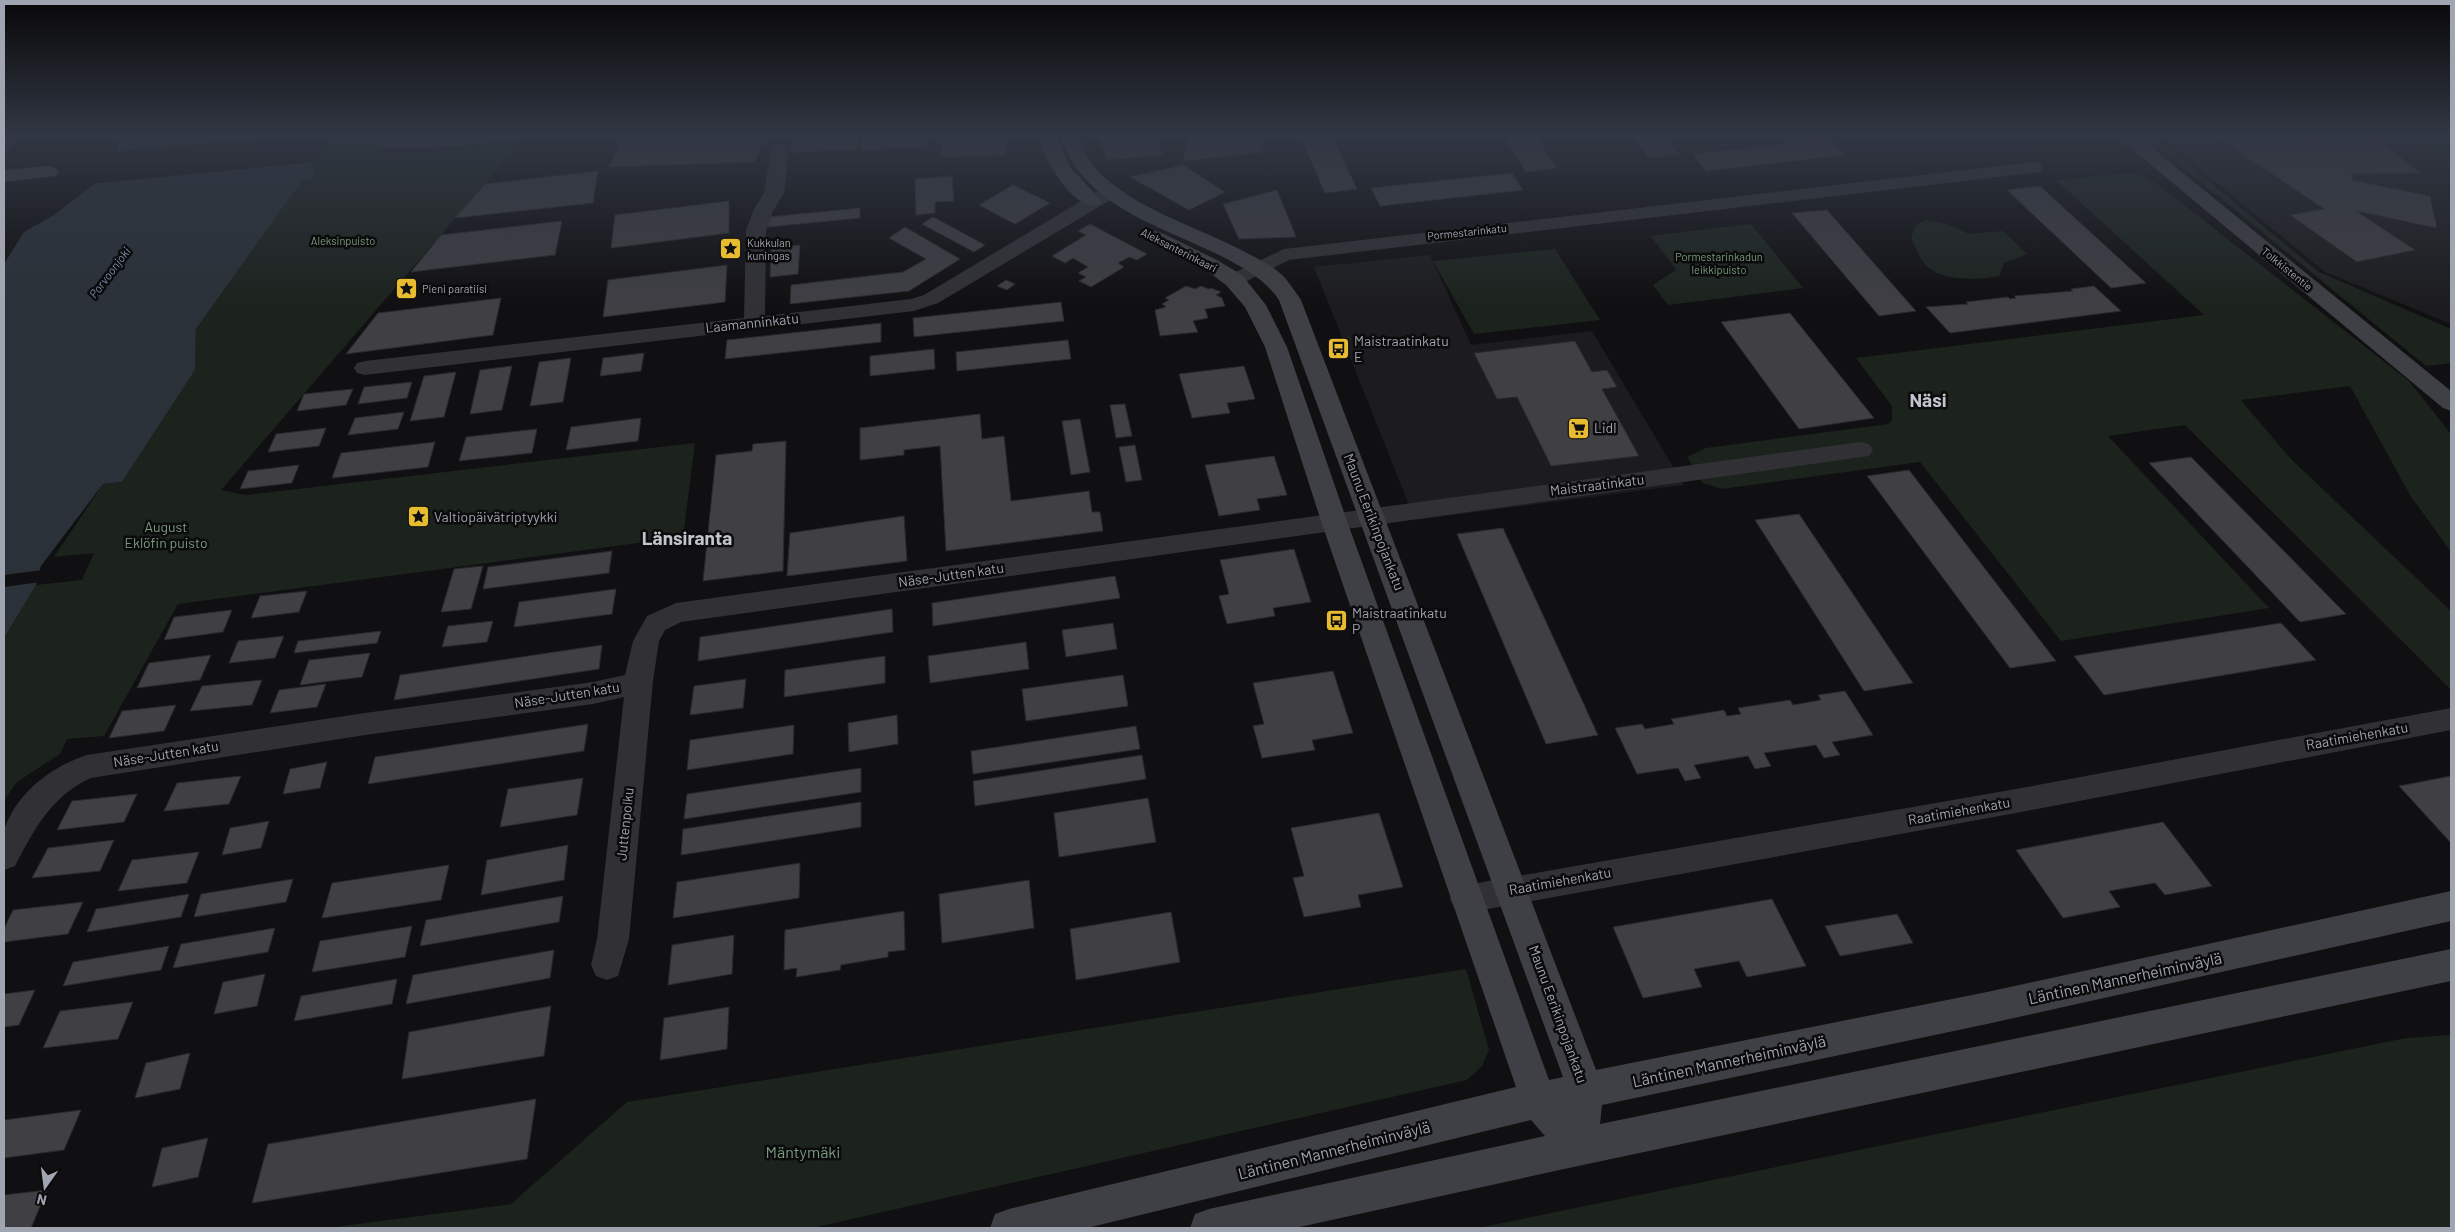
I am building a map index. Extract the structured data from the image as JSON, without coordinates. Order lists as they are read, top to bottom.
{
  "streets": {
    "street": [
      "Pormestarinkatu",
      "Aleksanterinkaari",
      "Tolkkistentie",
      "Laamanninkatu",
      "Maistraatinkatu",
      "Maunu Eerikinpojankatu",
      "Näse-Jutten katu",
      "Raatimiehenkatu",
      "Juttenpolku",
      "Läntinen Mannerheiminväylä"
    ]
  },
  "crossings": [
    ["Pormestarinkatu", "Aleksanterinkaari"],
    ["Pormestarinkatu", "Maunu Eerikinpojankatu"],
    ["Aleksanterinkaari", "Laamanninkatu"],
    ["Aleksanterinkaari", "Maunu Eerikinpojankatu"],
    ["Maistraatinkatu", "Maunu Eerikinpojankatu"],
    ["Maistraatinkatu", "Näse-Jutten katu"],
    ["Maunu Eerikinpojankatu", "Raatimiehenkatu"],
    ["Maunu Eerikinpojankatu", "Läntinen Mannerheiminväylä"],
    ["Näse-Jutten katu", "Juttenpolku"]
  ],
  "districts": ["Näsi", "Länsiranta"],
  "water": ["Porvoonjoki"],
  "parks": [
    "Aleksinpuisto",
    "Pormestarinkadun leikkipuisto",
    "August Eklöfin puisto",
    "Mäntymäki"
  ],
  "places": {
    "place": ["Kukkulan kuningas", "Pieni paratiisi", "Valtiopäivätriptyykki"],
    "bus stop": ["Maistraatinkatu E", "Maistraatinkatu P"],
    "supermarket": ["Lidl"]
  },
  "north": "bottom"
}
